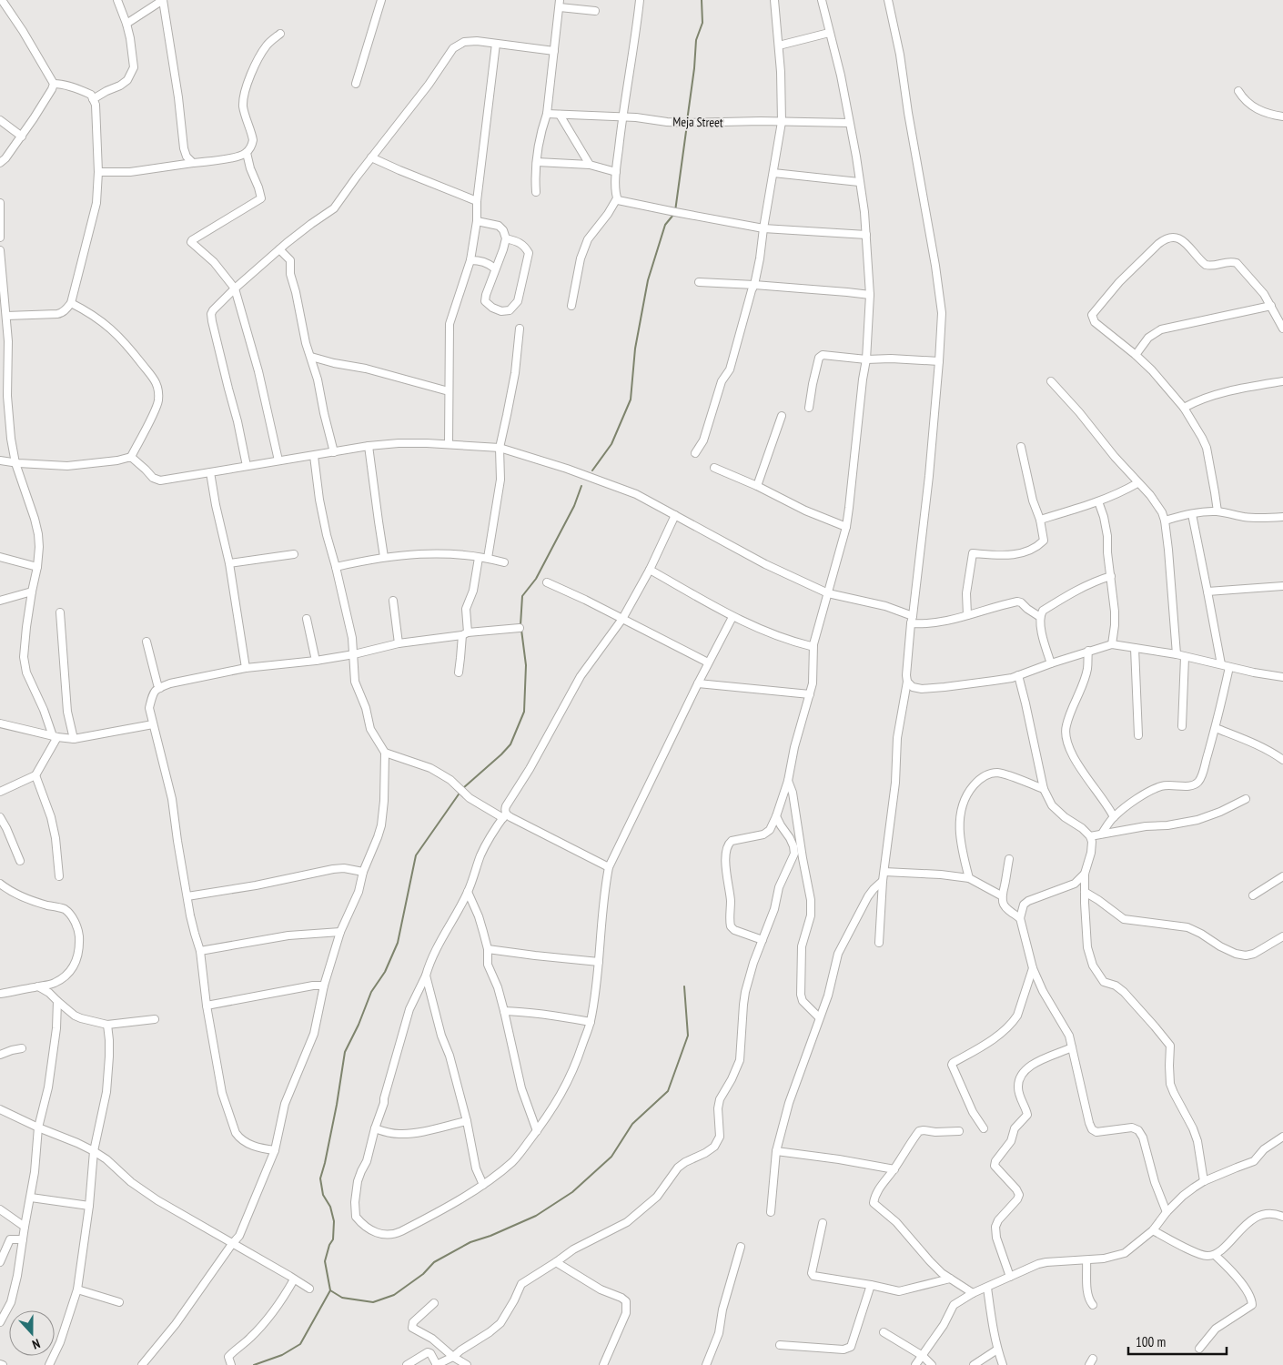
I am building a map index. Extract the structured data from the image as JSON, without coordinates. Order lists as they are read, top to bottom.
{
  "streets": {
    "street": ["Meja Street"]
  },
  "scale_bar": "100 m",
  "north": "bottom"
}
